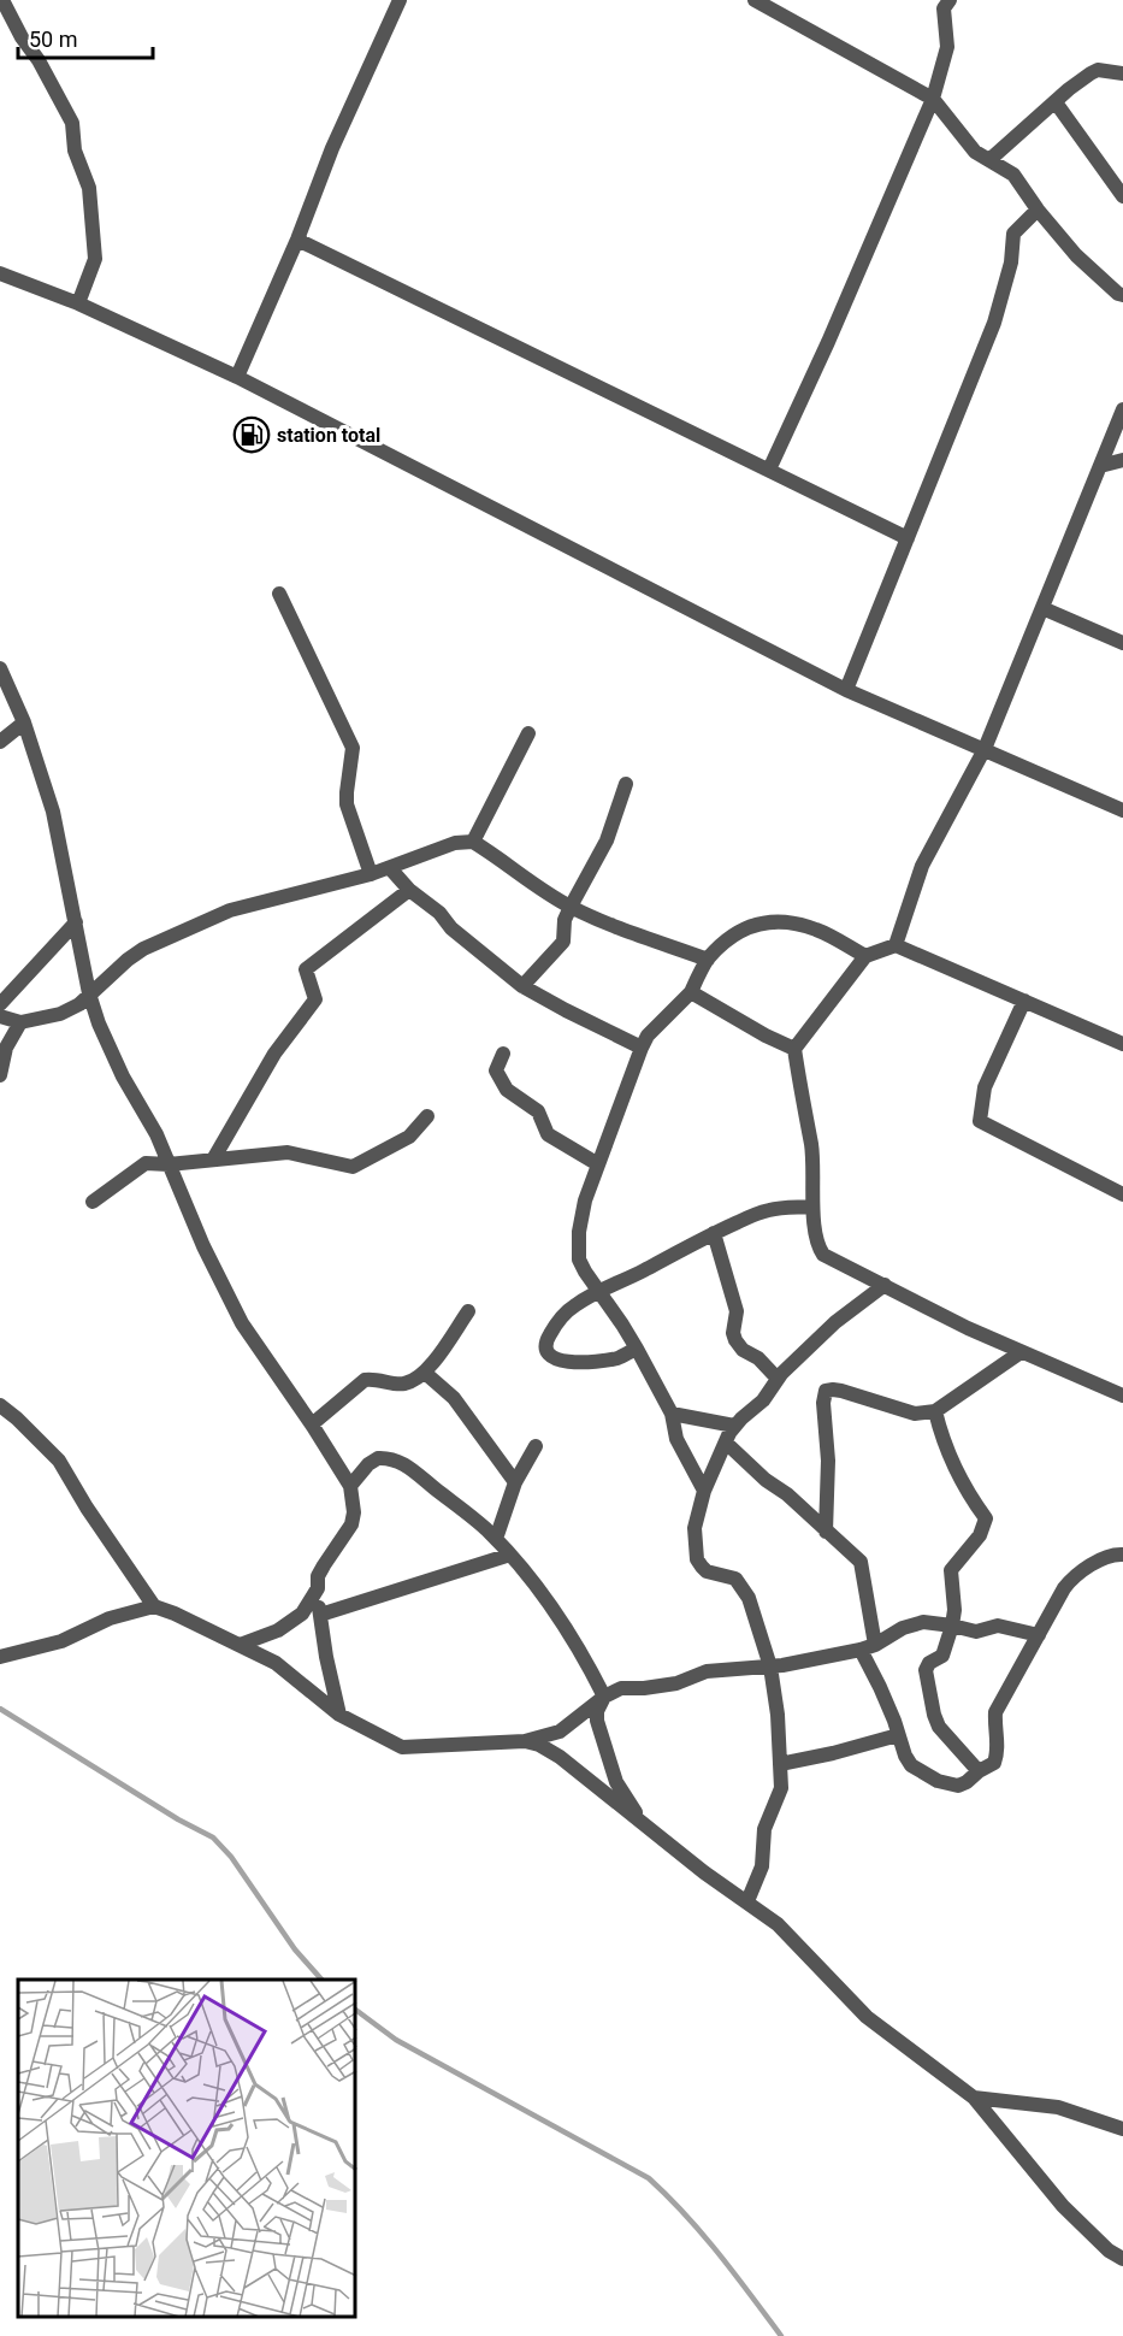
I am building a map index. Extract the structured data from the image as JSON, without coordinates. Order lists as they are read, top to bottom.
{
  "places": {
    "fuel station": ["station total"]
  },
  "scale_bar": "50 m"
}
